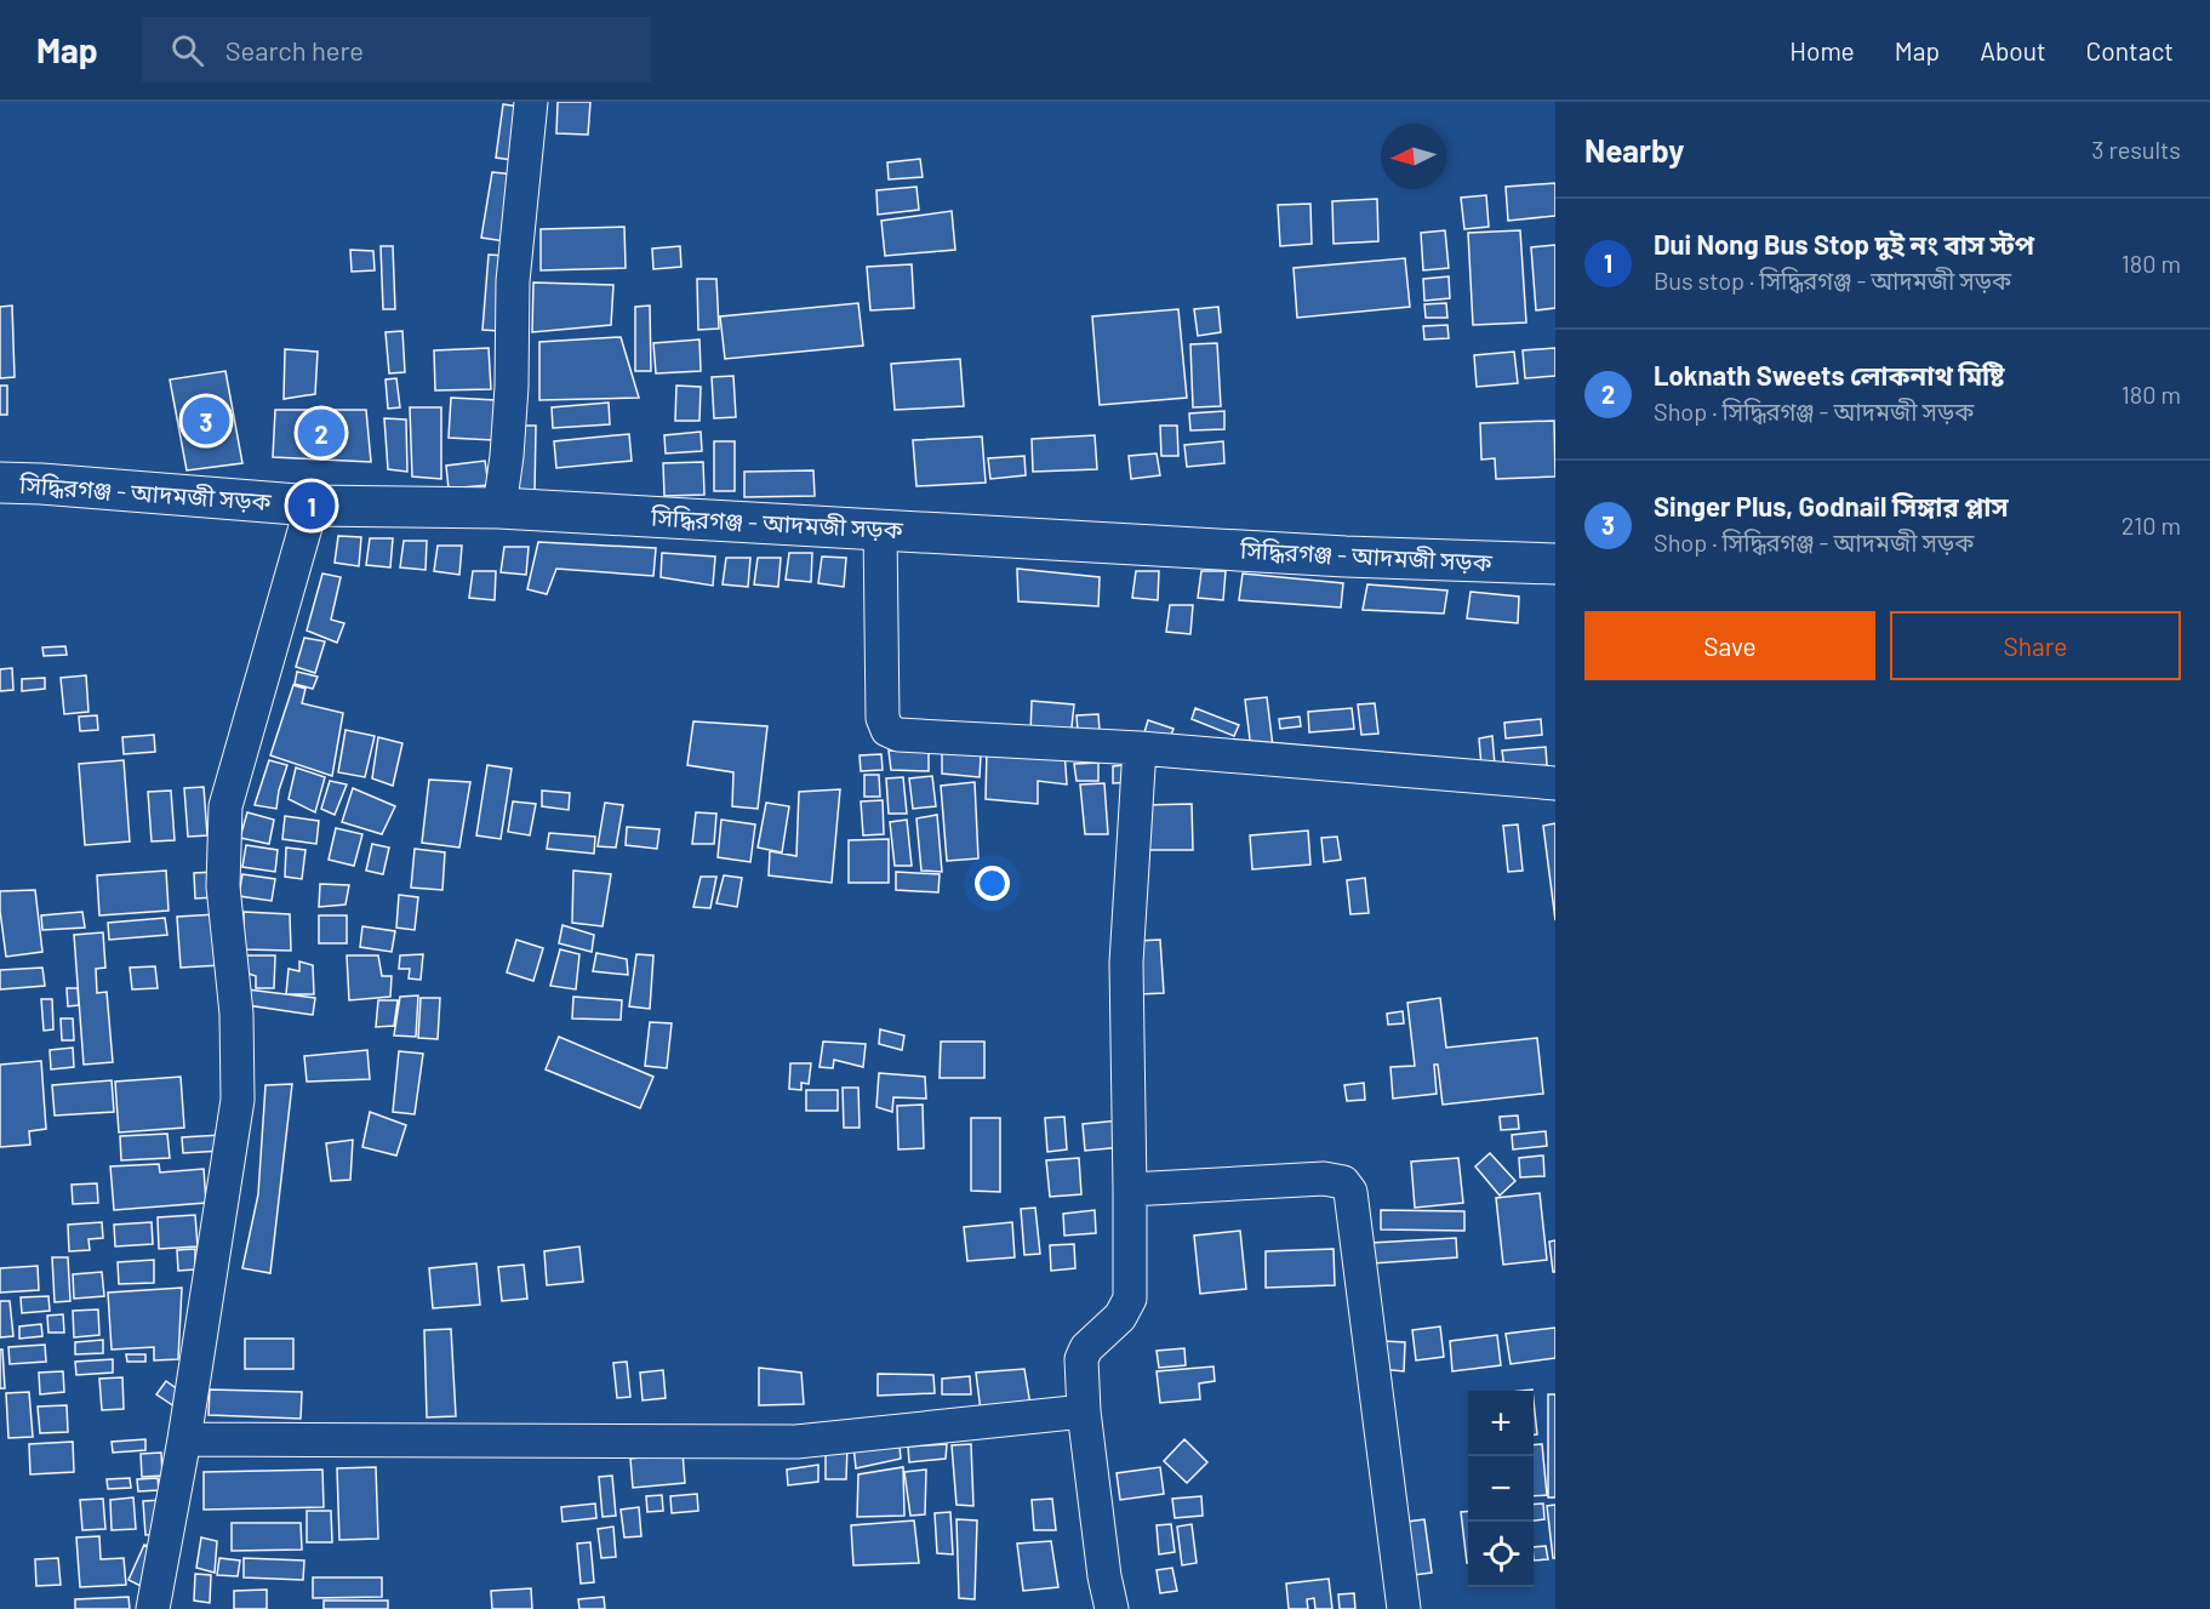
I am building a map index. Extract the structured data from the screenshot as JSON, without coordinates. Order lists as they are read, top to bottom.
{
  "streets": {
    "main road": ["সিদ্ধিরগঞ্জ - আদমজী সড়ক"]
  },
  "north": "left",
  "page": {
    "header": "Map",
    "search": "Search here",
    "nav": [
      "Home",
      "Map",
      "About",
      "Contact"
    ],
    "heading": ["Nearby", "3 results"],
    "list": [
      {
        "mark": "1",
        "name": "Dui Nong Bus Stop দুই নং বাস স্টপ",
        "note": "Bus stop · সিদ্ধিরগঞ্জ - আদমজী সড়ক",
        "value": "180 m"
      },
      {
        "mark": "2",
        "name": "Loknath Sweets লোকনাথ মিষ্টি",
        "note": "Shop · সিদ্ধিরগঞ্জ - আদমজী সড়ক",
        "value": "180 m"
      },
      {
        "mark": "3",
        "name": "Singer Plus, Godnail সিঙ্গার প্লাস",
        "note": "Shop · সিদ্ধিরগঞ্জ - আদমজী সড়ক",
        "value": "210 m"
      }
    ],
    "pins": ["3", "2", "1"],
    "buttons": ["Save", "Share"],
    "map_buttons": ["+", "−"]
  }
}
